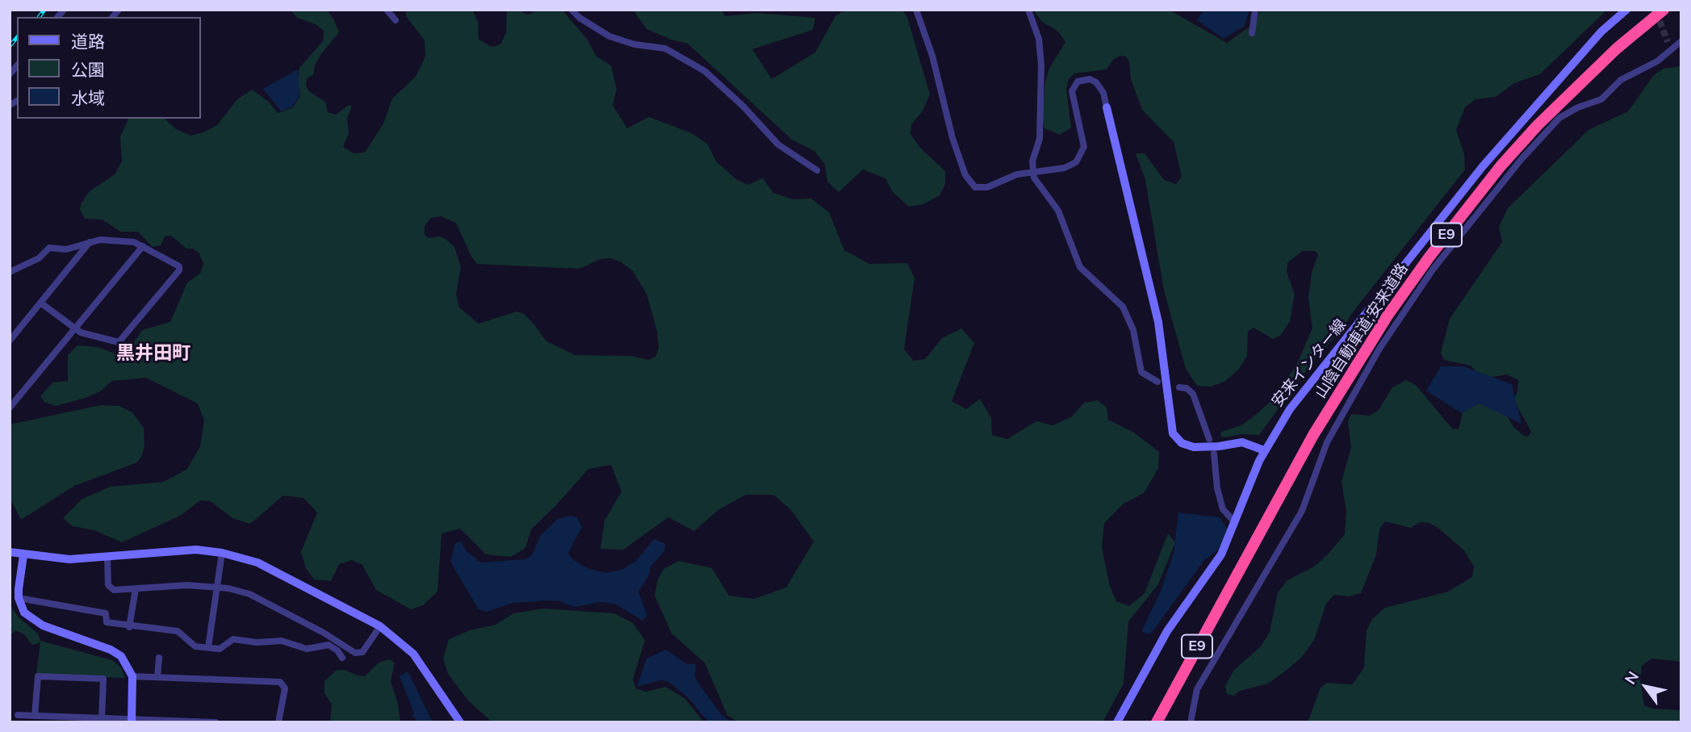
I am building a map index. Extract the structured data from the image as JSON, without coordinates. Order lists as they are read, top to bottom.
{
  "streets": {
    "highway": ["E9", "山陰自動車道;安来道路"],
    "street": ["安来インター線"]
  },
  "districts": ["黒井田町"],
  "legend": ["道路", "公園", "水域"],
  "north": "top left"
}
